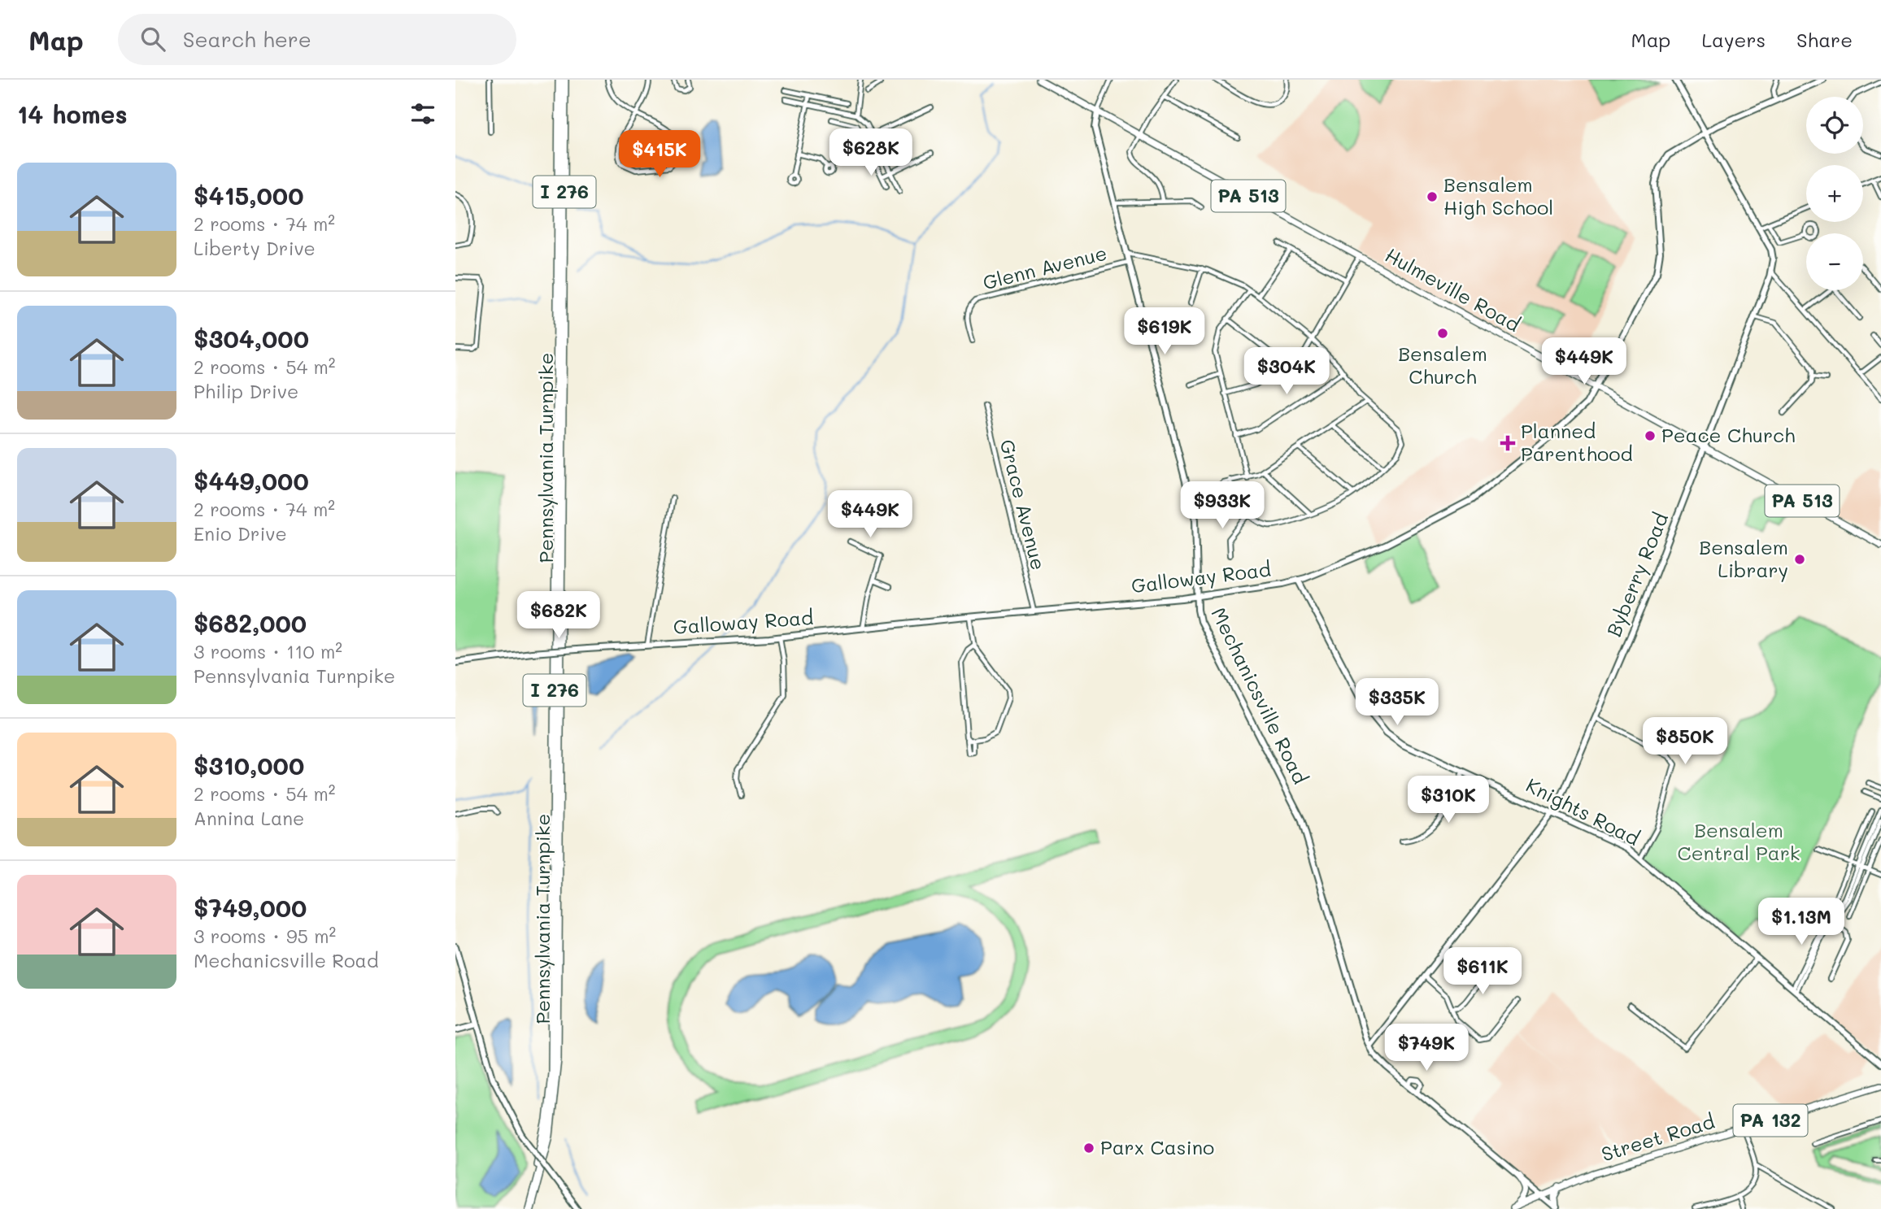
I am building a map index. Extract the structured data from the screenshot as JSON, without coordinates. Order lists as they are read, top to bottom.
{
  "streets": {
    "highway": ["I 276", "Pennsylvania Turnpike"],
    "main road": [
      "PA 513",
      "Hulmeville Road",
      "Byberry Road",
      "Galloway Road",
      "Mechanicsville Road",
      "Knights Road",
      "PA 132",
      "Street Road"
    ],
    "street": ["Glenn Avenue", "Grace Avenue"]
  },
  "crossings": [
    ["Glenn Avenue", "Mechanicsville Road"],
    ["Hulmeville Road", "Byberry Road"],
    ["Hulmeville Road", "Galloway Road"],
    ["Hulmeville Road", "Mechanicsville Road"],
    ["Grace Avenue", "Galloway Road"],
    ["Byberry Road", "Galloway Road"],
    ["Byberry Road", "Mechanicsville Road"],
    ["Byberry Road", "Knights Road"],
    ["Galloway Road", "Mechanicsville Road"],
    ["Galloway Road", "Knights Road"],
    ["Mechanicsville Road", "Street Road"]
  ],
  "parks": ["Bensalem Central Park"],
  "places": {
    "other": [
      "Bensalem High School",
      "Bensalem Church",
      "Peace Church",
      "Bensalem Library",
      "Parx Casino"
    ],
    "health": ["Planned Parenthood"]
  },
  "page": {
    "header": "Map",
    "search": "Search here",
    "nav": ["Map", "Layers", "Share"],
    "heading": "14 homes",
    "map_buttons": ["+", "−"],
    "price": [
      "$628K",
      "$415K",
      "$619K",
      "$449K",
      "$304K",
      "$933K",
      "$449K",
      "$682K",
      "$335K",
      "$850K",
      "$310K",
      "$1.13M",
      "$611K",
      "$749K"
    ],
    "list": [
      {
        "name": "$415,000",
        "note": "2 rooms · 74 m² · Liberty Drive"
      },
      {
        "name": "$304,000",
        "note": "2 rooms · 54 m² · Philip Drive"
      },
      {
        "name": "$449,000",
        "note": "2 rooms · 74 m² · Enio Drive"
      },
      {
        "name": "$682,000",
        "note": "3 rooms · 110 m² · Pennsylvania Turnpike"
      },
      {
        "name": "$310,000",
        "note": "2 rooms · 54 m² · Annina Lane"
      },
      {
        "name": "$749,000",
        "note": "3 rooms · 95 m² · Mechanicsville Road"
      }
    ]
  }
}
